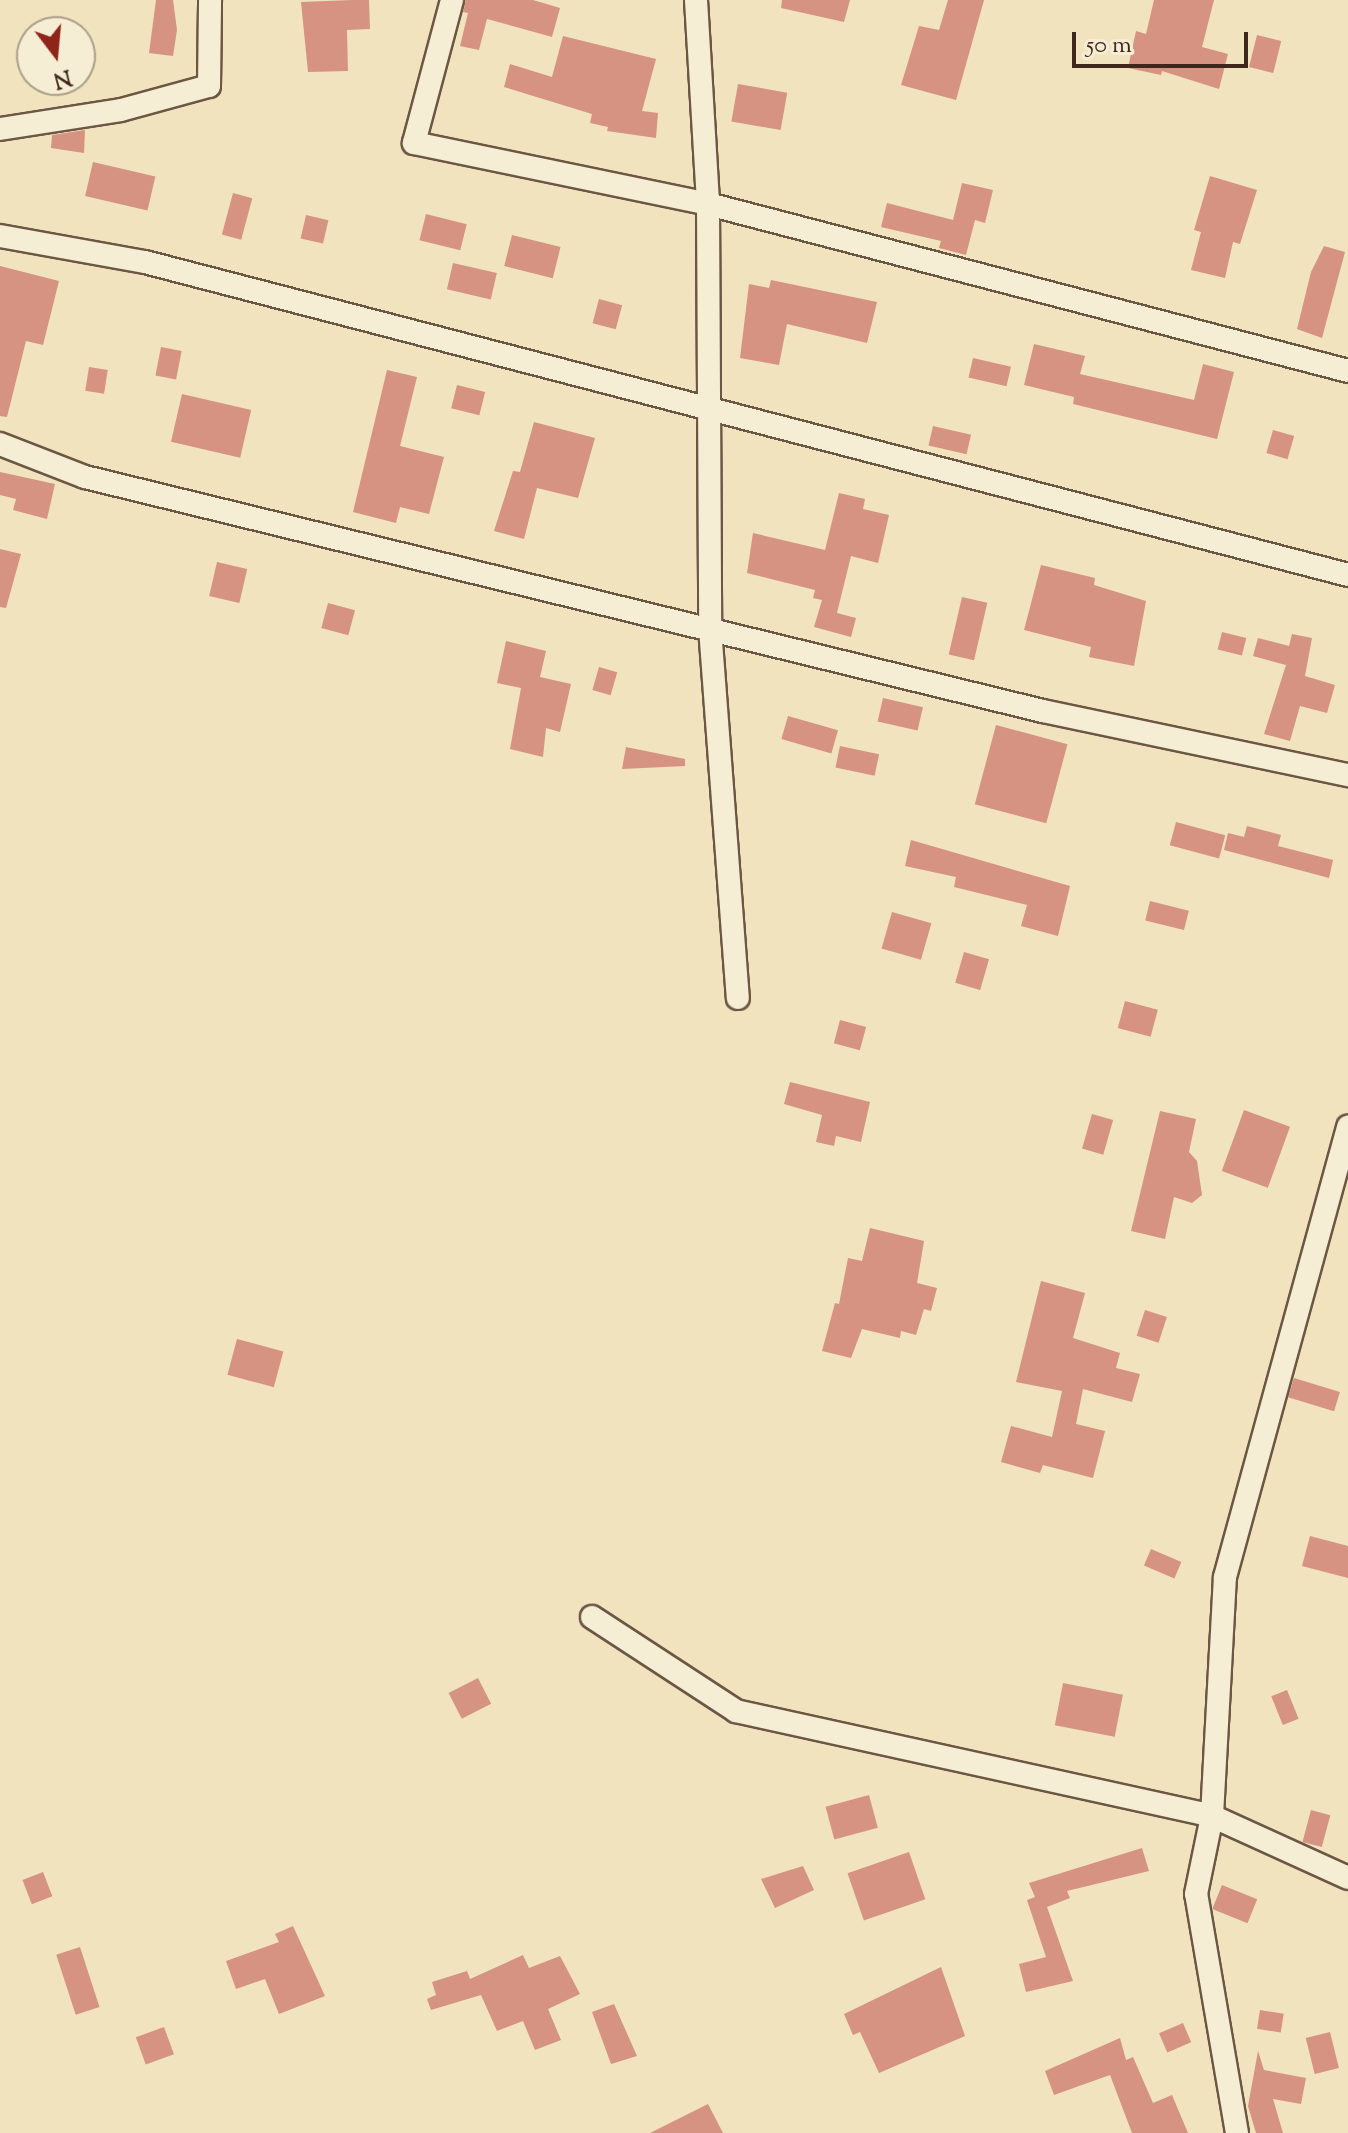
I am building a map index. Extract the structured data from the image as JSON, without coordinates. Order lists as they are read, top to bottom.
{
  "scale_bar": "50 m",
  "north": "bottom"
}
